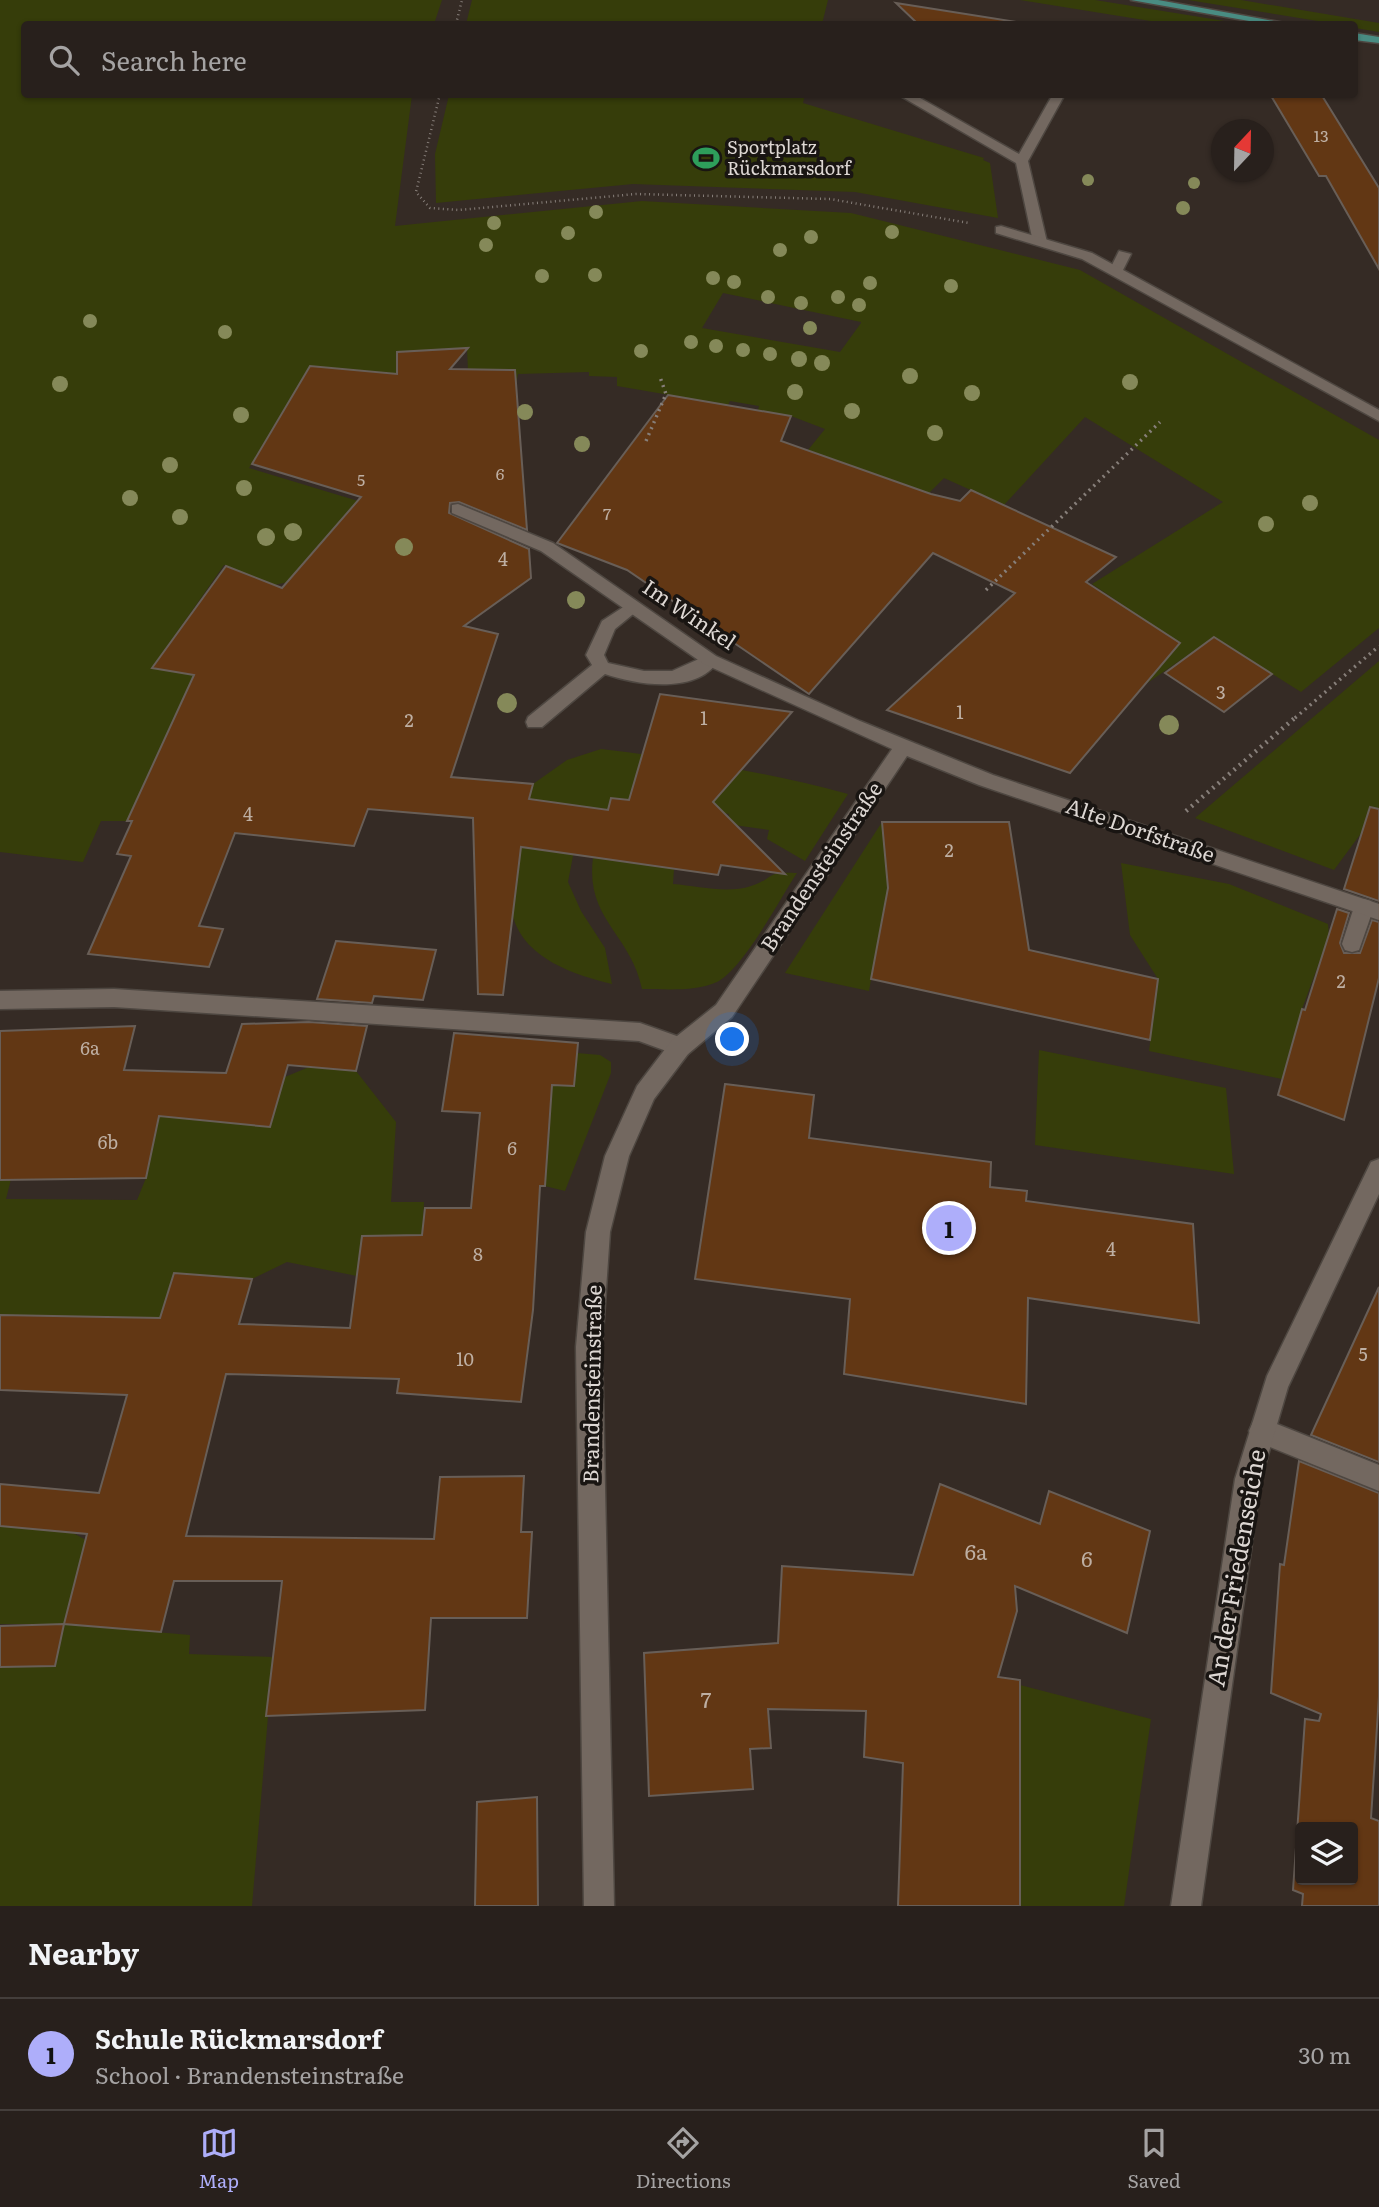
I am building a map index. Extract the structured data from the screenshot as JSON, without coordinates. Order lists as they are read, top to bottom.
{
  "streets": {
    "street": [
      "Im Winkel",
      "Alte Dorfstraße",
      "Brandensteinstraße",
      "An der Friedenseiche"
    ]
  },
  "crossings": [
    ["Im Winkel", "Alte Dorfstraße"],
    ["Im Winkel", "Brandensteinstraße"],
    ["Alte Dorfstraße", "Brandensteinstraße"]
  ],
  "places": {
    "sports": ["Sportplatz Rückmarsdorf"]
  },
  "house_numbers": [
    "13",
    "6",
    "5",
    "7",
    "4",
    "3",
    "1",
    "1",
    "2",
    "4",
    "2",
    "2",
    "6a",
    "6b",
    "6",
    "4",
    "8",
    "5",
    "10",
    "6a",
    "6",
    "7"
  ],
  "north": "top",
  "page": {
    "search": "Search here",
    "pins": "1",
    "heading": "Nearby",
    "list": [
      {
        "mark": "1",
        "name": "Schule Rückmarsdorf",
        "note": "School · Brandensteinstraße",
        "value": "30 m"
      }
    ],
    "nav": ["Map", "Directions", "Saved"]
  }
}
